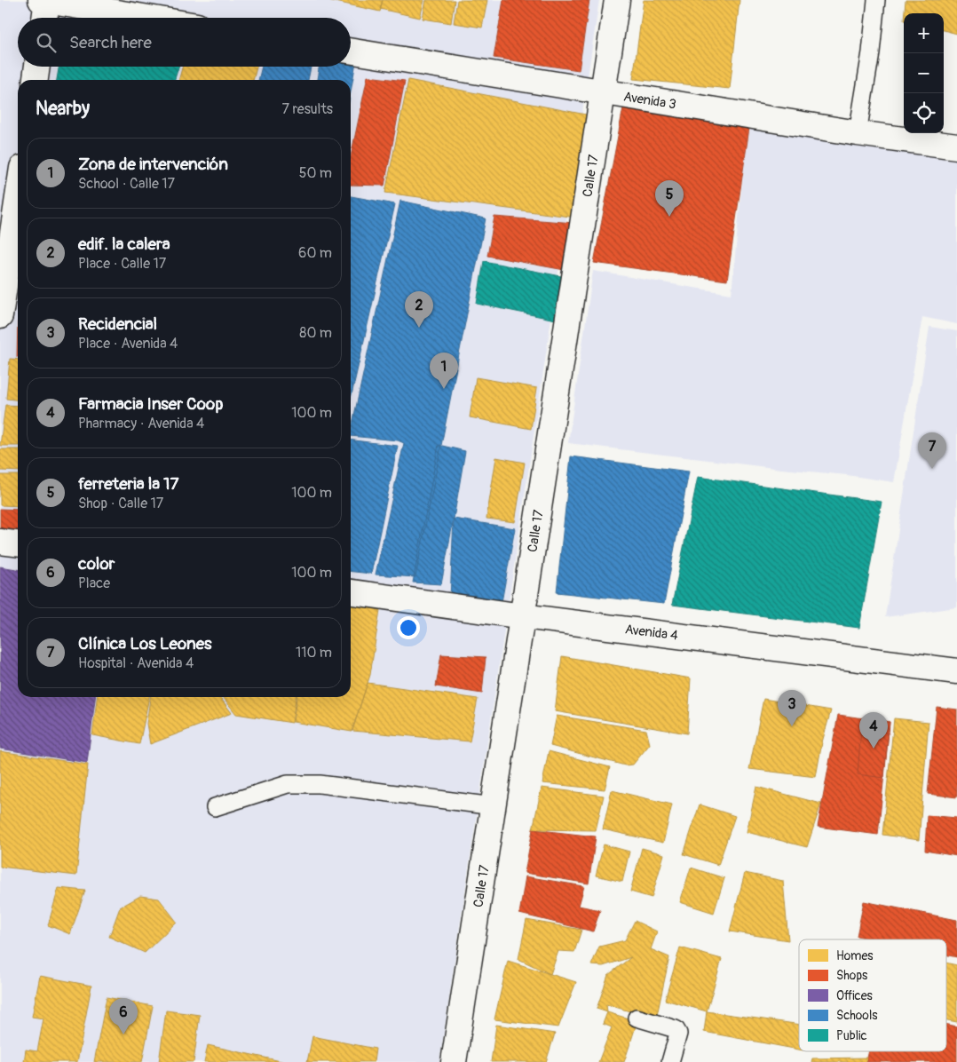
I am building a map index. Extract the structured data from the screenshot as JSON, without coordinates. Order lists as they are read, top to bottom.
{
  "streets": {
    "street": ["Avenida 3", "Calle 17", "Avenida 4"]
  },
  "crossings": [
    ["Avenida 3", "Calle 17"],
    ["Calle 17", "Avenida 4"]
  ],
  "legend": [
    "Homes",
    "Shops",
    "Offices",
    "Schools",
    "Public"
  ],
  "page": {
    "map_buttons": ["+", "−"],
    "search": "Search here",
    "heading": ["Nearby", "7 results"],
    "list": [
      {
        "mark": "1",
        "name": "Zona de intervención",
        "note": "School · Calle 17",
        "value": "50 m"
      },
      {
        "mark": "2",
        "name": "edif. la calera",
        "note": "Place · Calle 17",
        "value": "60 m"
      },
      {
        "mark": "3",
        "name": "Recidencial",
        "note": "Place · Avenida 4",
        "value": "80 m"
      },
      {
        "mark": "4",
        "name": "Farmacia Inser Coop",
        "note": "Pharmacy · Avenida 4",
        "value": "100 m"
      },
      {
        "mark": "5",
        "name": "ferreteria la 17",
        "note": "Shop · Calle 17",
        "value": "100 m"
      },
      {
        "mark": "6",
        "name": "color",
        "note": "Place",
        "value": "100 m"
      },
      {
        "mark": "7",
        "name": "Clínica Los Leones",
        "note": "Hospital · Avenida 4",
        "value": "110 m"
      }
    ],
    "pins": [
      "5",
      "2",
      "1",
      "7",
      "3",
      "4",
      "6"
    ]
  }
}
